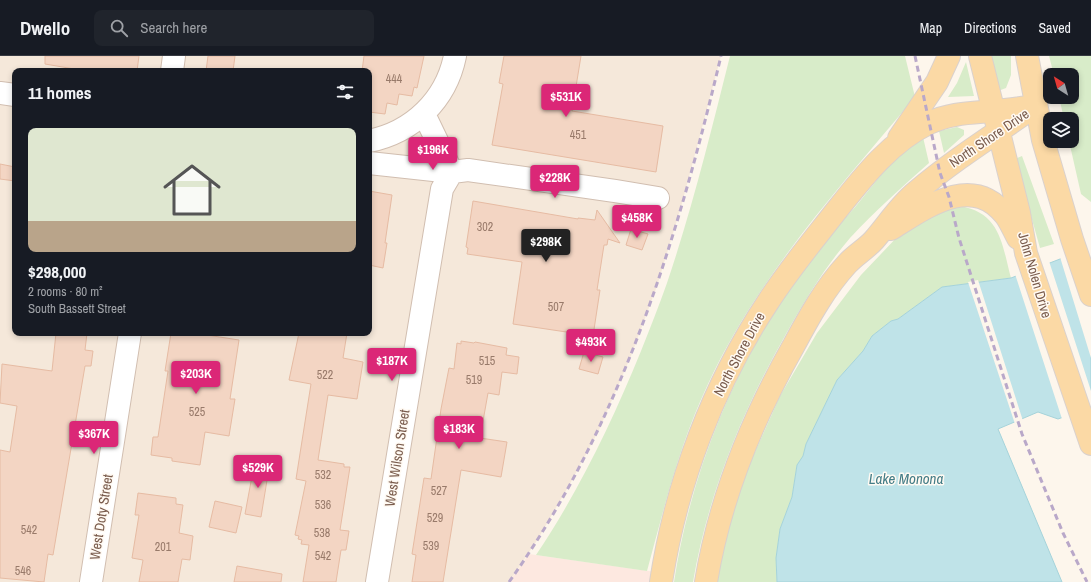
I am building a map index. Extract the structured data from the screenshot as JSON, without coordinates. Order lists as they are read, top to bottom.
{
  "streets": {
    "main road": ["North Shore Drive", "John Nolen Drive"],
    "street": ["West Wilson Street", "West Doty Street"]
  },
  "crossings": [
    ["North Shore Drive", "John Nolen Drive"]
  ],
  "water": ["Lake Monona"],
  "house_numbers": [
    "444",
    "451",
    "302",
    "507",
    "515",
    "522",
    "519",
    "525",
    "532",
    "527",
    "536",
    "529",
    "542",
    "538",
    "539",
    "201",
    "542",
    "546"
  ],
  "north": "top left",
  "page": {
    "header": "Dwello",
    "search": "Search here",
    "nav": ["Map", "Directions", "Saved"],
    "heading": "11 homes",
    "price": [
      "$531K",
      "$196K",
      "$228K",
      "$458K",
      "$298K",
      "$493K",
      "$187K",
      "$203K",
      "$183K",
      "$367K",
      "$529K"
    ],
    "list": [
      {
        "name": "$298,000",
        "note": "2 rooms · 80 m² · South Bassett Street"
      }
    ]
  }
}
